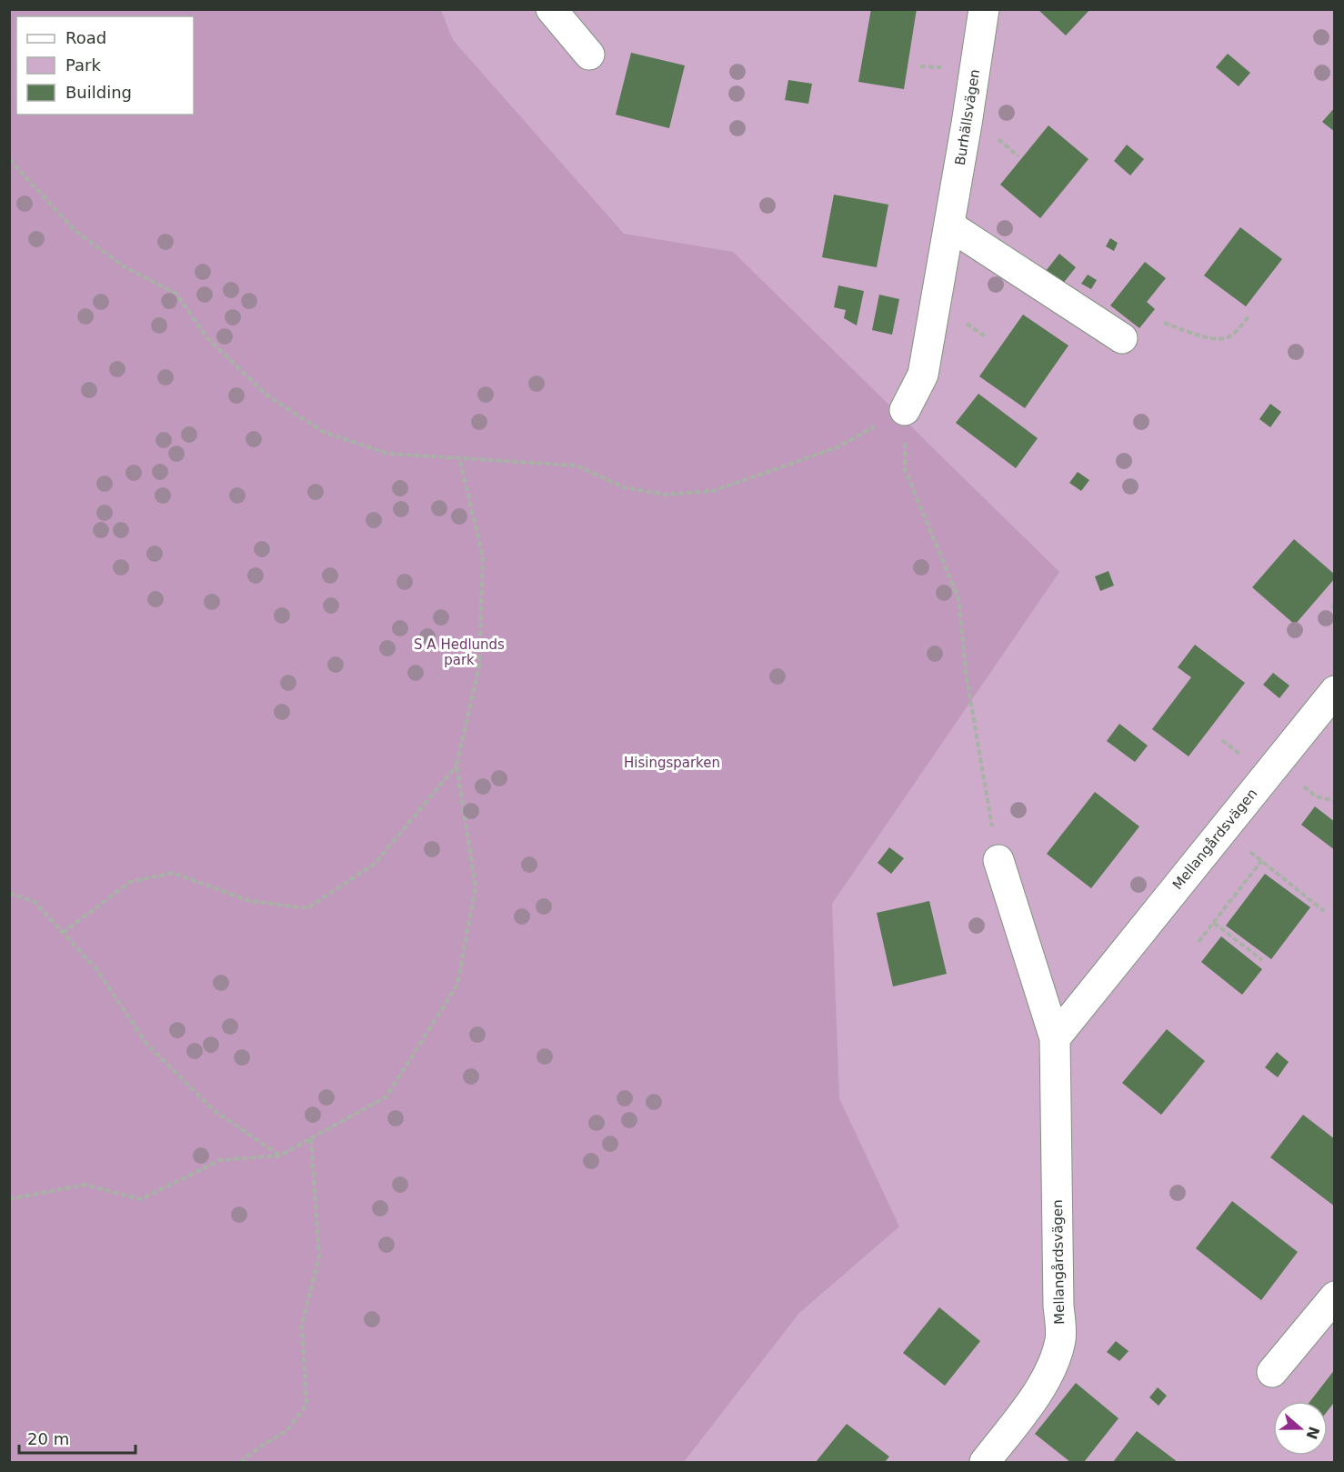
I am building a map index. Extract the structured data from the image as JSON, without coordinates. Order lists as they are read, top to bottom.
{
  "streets": {
    "street": ["Burhällsvägen", "Mellangårdsvägen"]
  },
  "parks": ["S A Hedlunds park", "Hisingsparken"],
  "legend": ["Road", "Park", "Building"],
  "scale_bar": "20 m",
  "north": "right"
}
